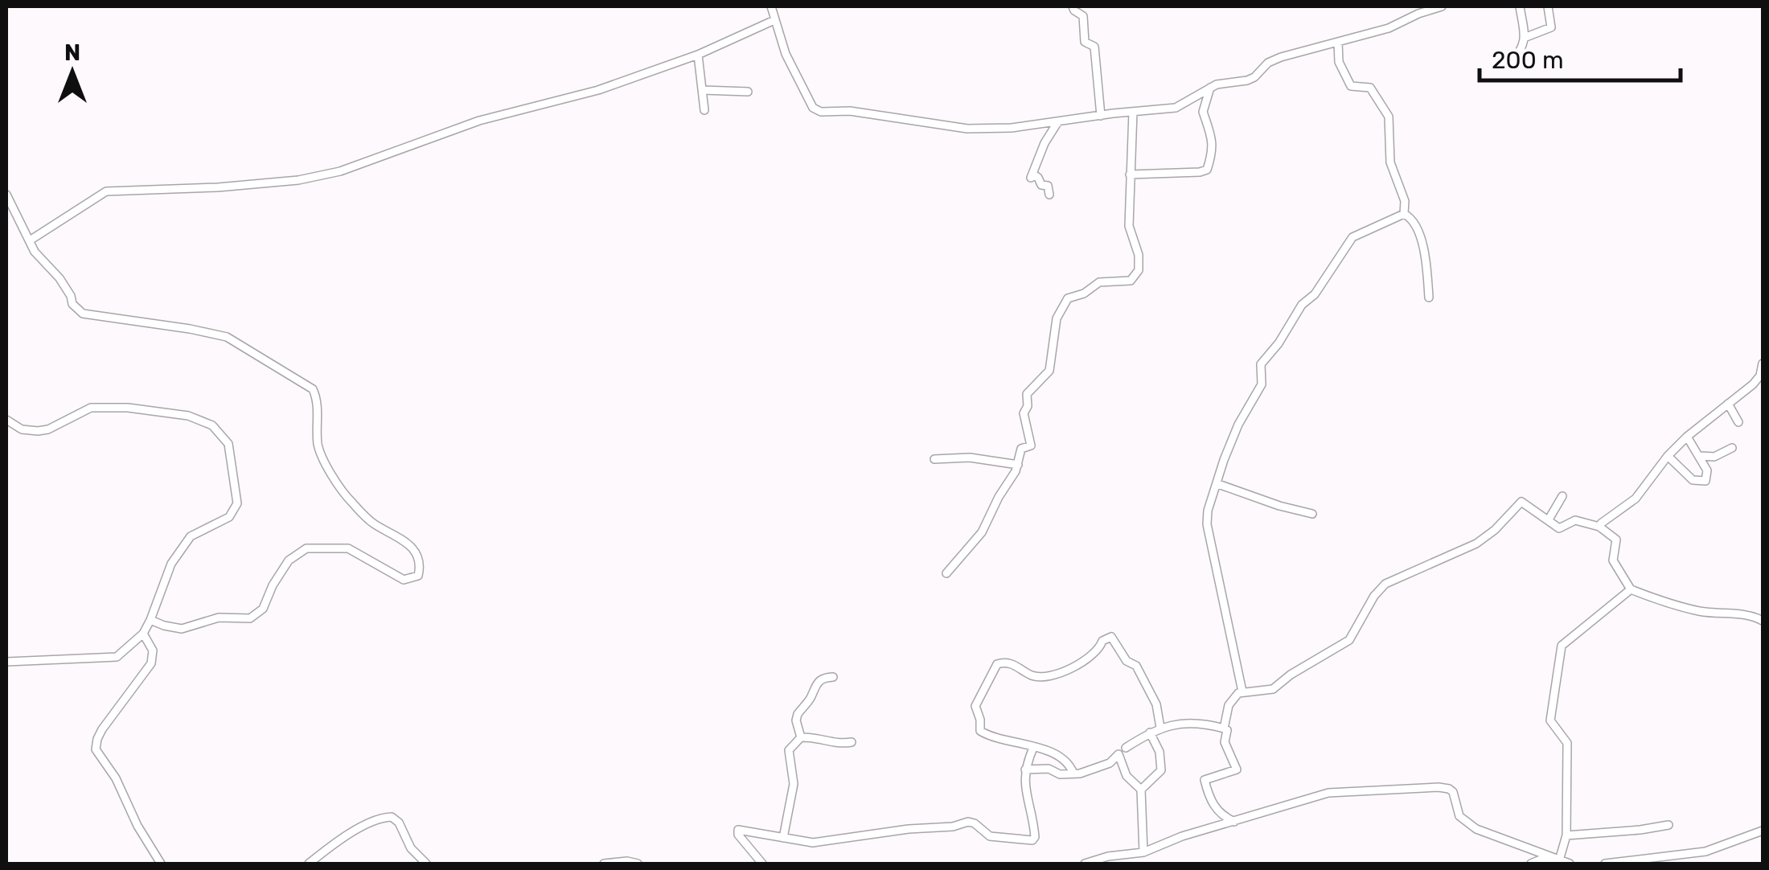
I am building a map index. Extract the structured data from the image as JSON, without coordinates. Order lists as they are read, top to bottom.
{
  "scale_bar": "200 m",
  "north": "top"
}
